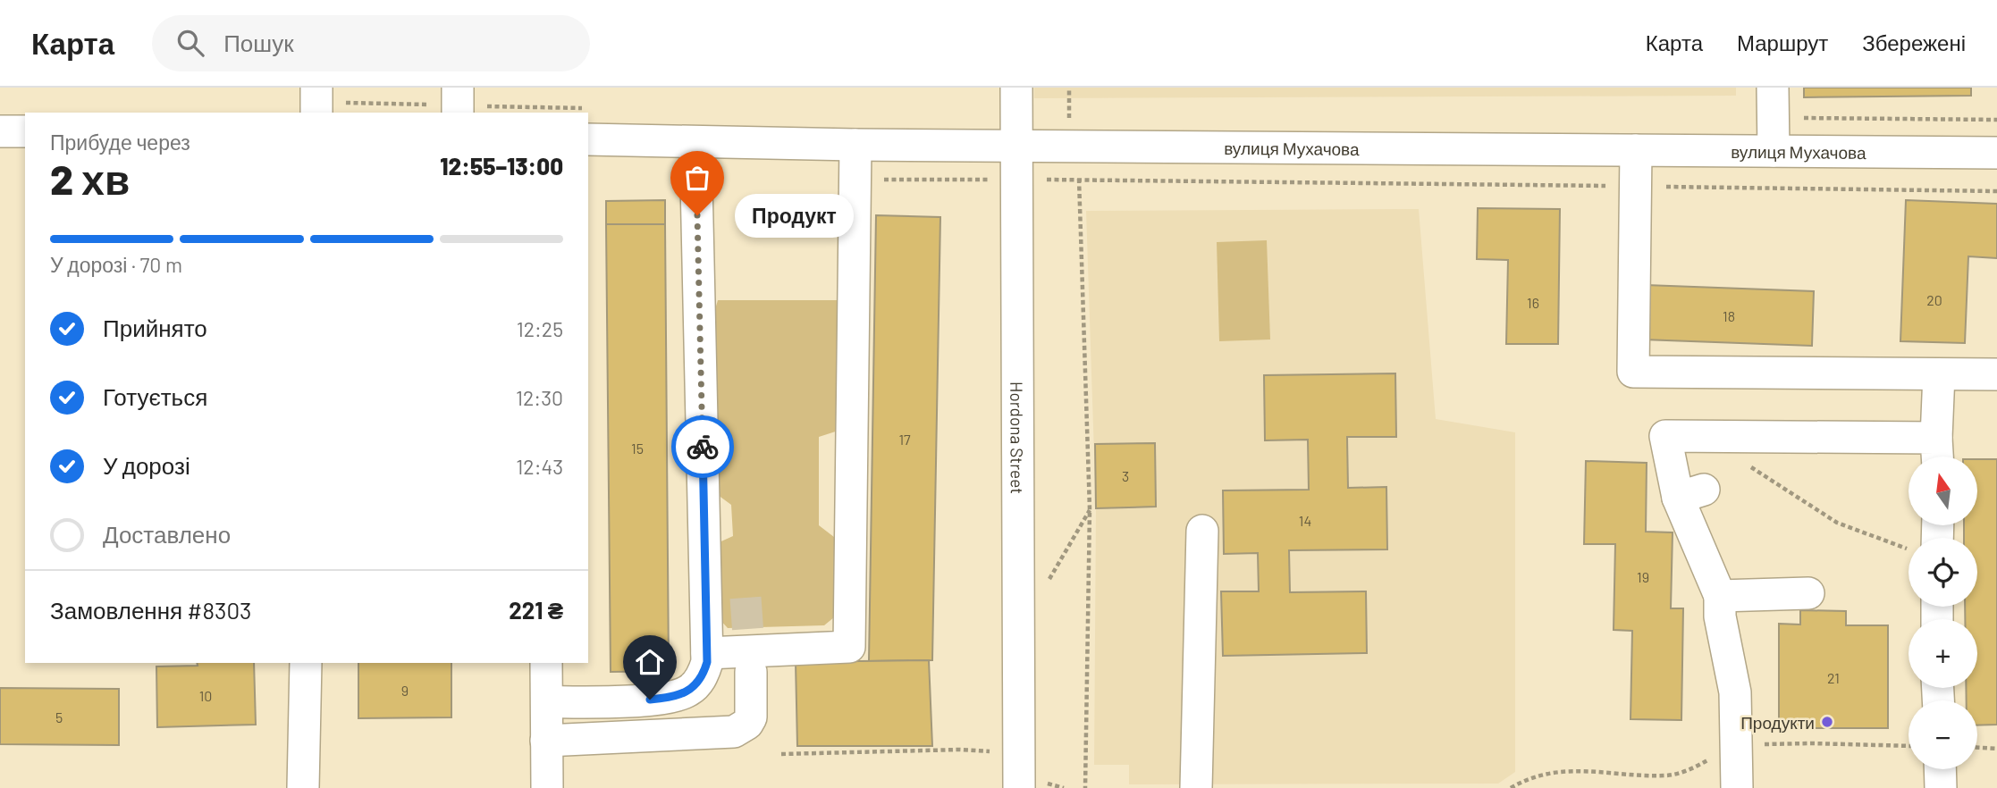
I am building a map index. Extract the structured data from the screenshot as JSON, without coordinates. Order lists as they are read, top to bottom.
{
  "streets": {
    "street": ["вулиця Мухачова", "Hordona Street"]
  },
  "crossings": [
    ["вулиця Мухачова", "Hordona Street"]
  ],
  "places": ["Продукт", "Продукти"],
  "house_numbers": [
    "20",
    "16",
    "18",
    "17",
    "15",
    "3",
    "14",
    "19",
    "21",
    "9",
    "10",
    "5"
  ],
  "north": "top",
  "page": {
    "header": "Карта",
    "search": "Пошук",
    "nav": ["Карта", "Маршрут", "Збережені"],
    "heading": ["2 хв", "Прибуде через", "12:55–13:00"],
    "panel": ["Замовлення #8303", "221 ₴"],
    "bubble": "Продукт",
    "bar": "У дорозі · 70 m",
    "list": [
      ["Прийнято", "12:25"],
      ["Готується", "12:30"],
      ["У дорозі", "12:43"],
      "Доставлено"
    ],
    "map_buttons": ["+", "−"]
  }
}
